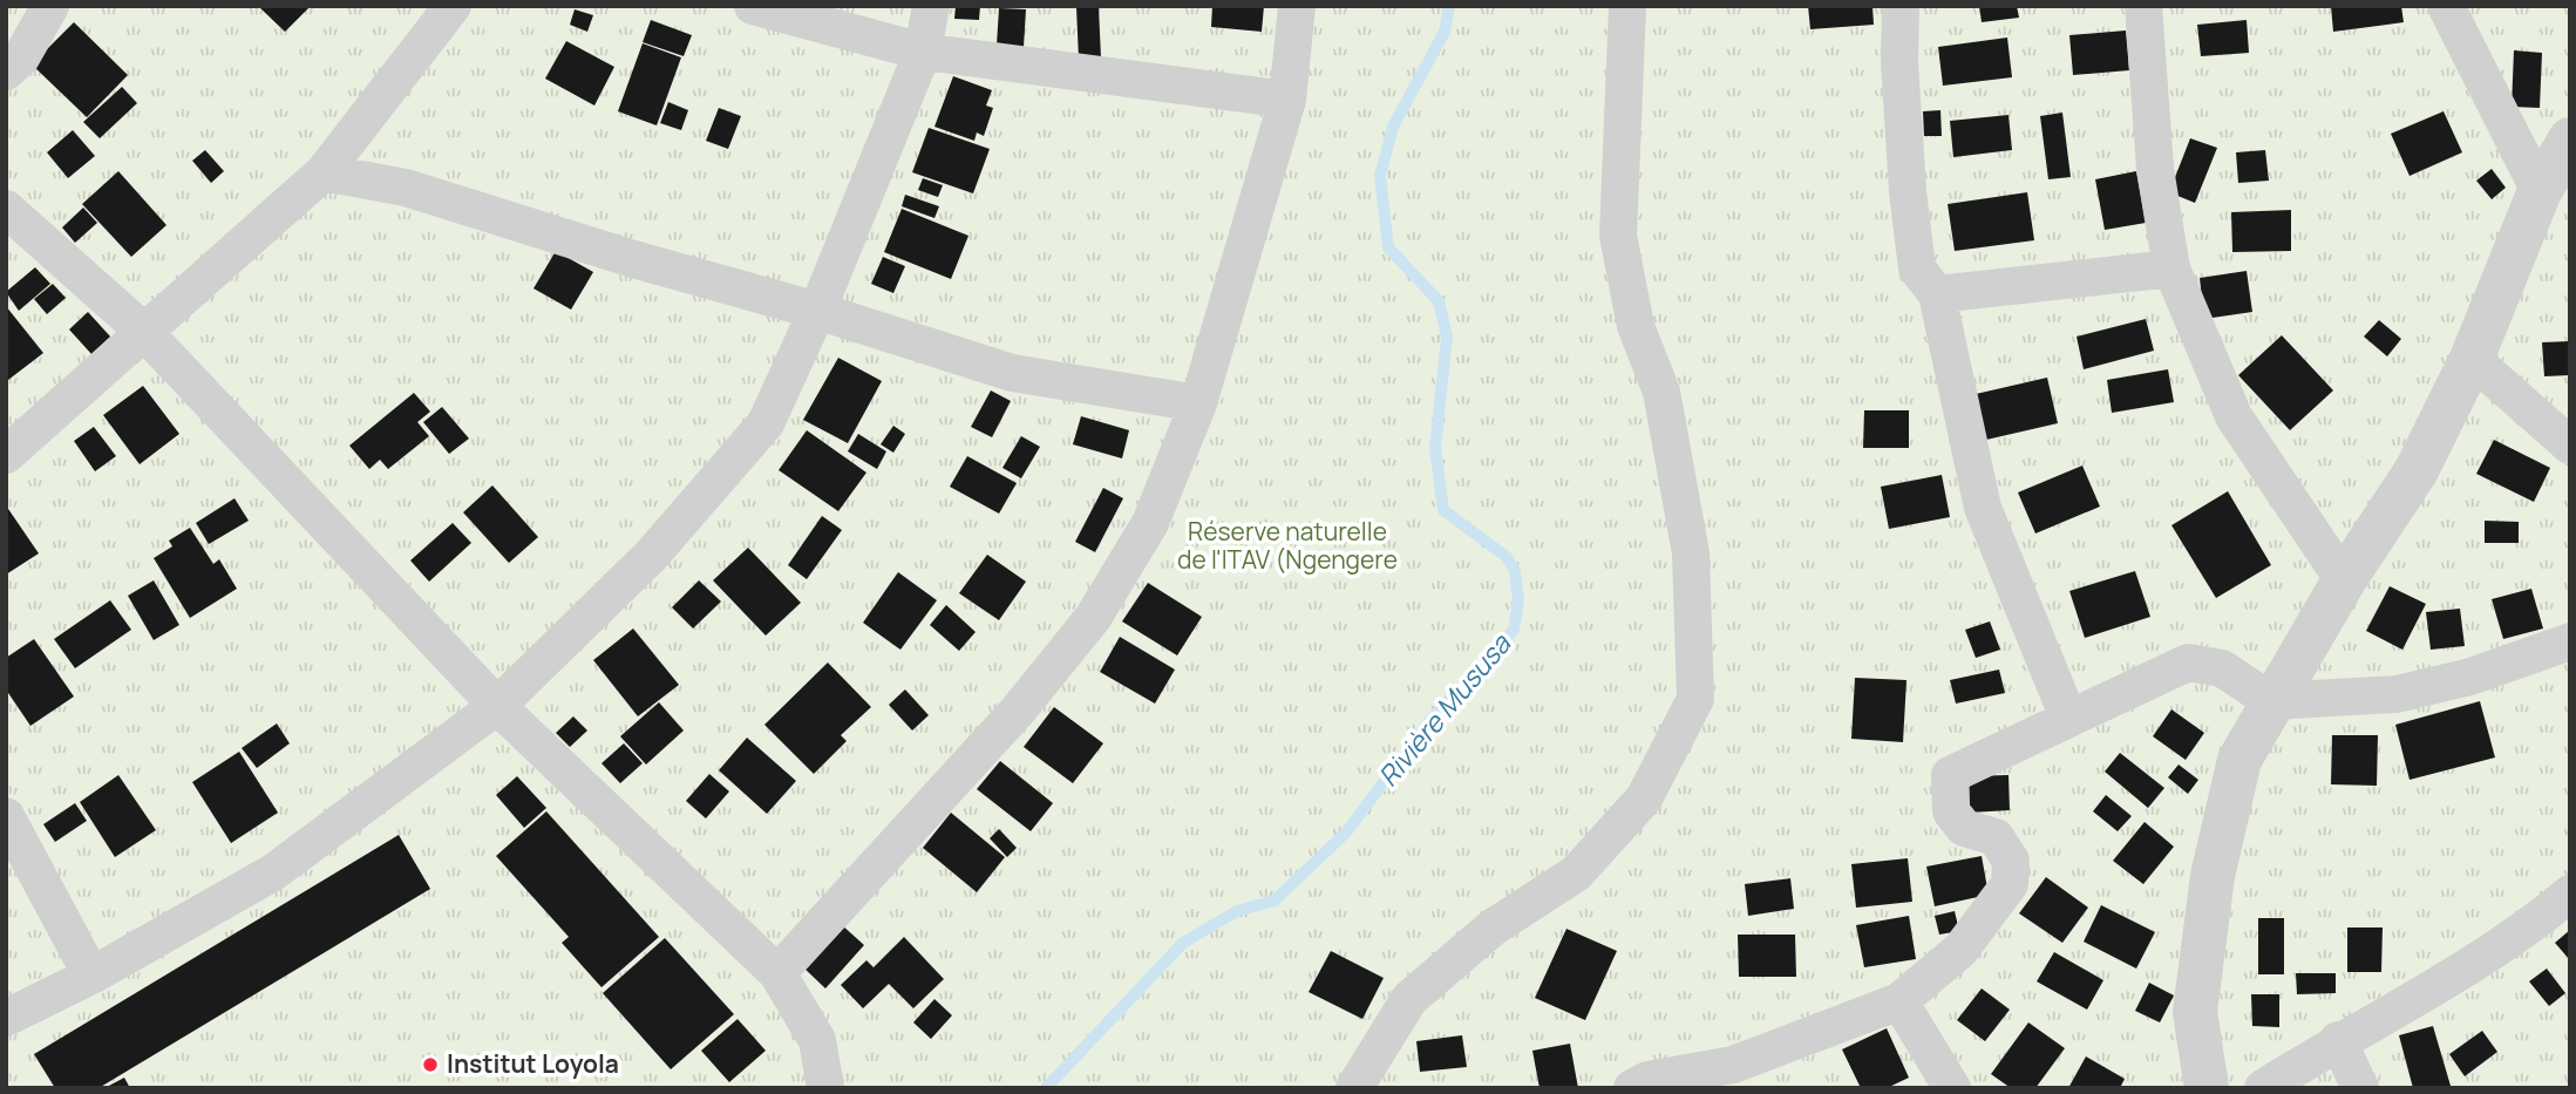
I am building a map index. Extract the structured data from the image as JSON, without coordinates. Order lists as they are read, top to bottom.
{
  "water": ["Rivière Mususa"],
  "parks": ["Réserve naturelle de l'ITAV (Ngengere"],
  "places": ["Institut Loyola"]
}
